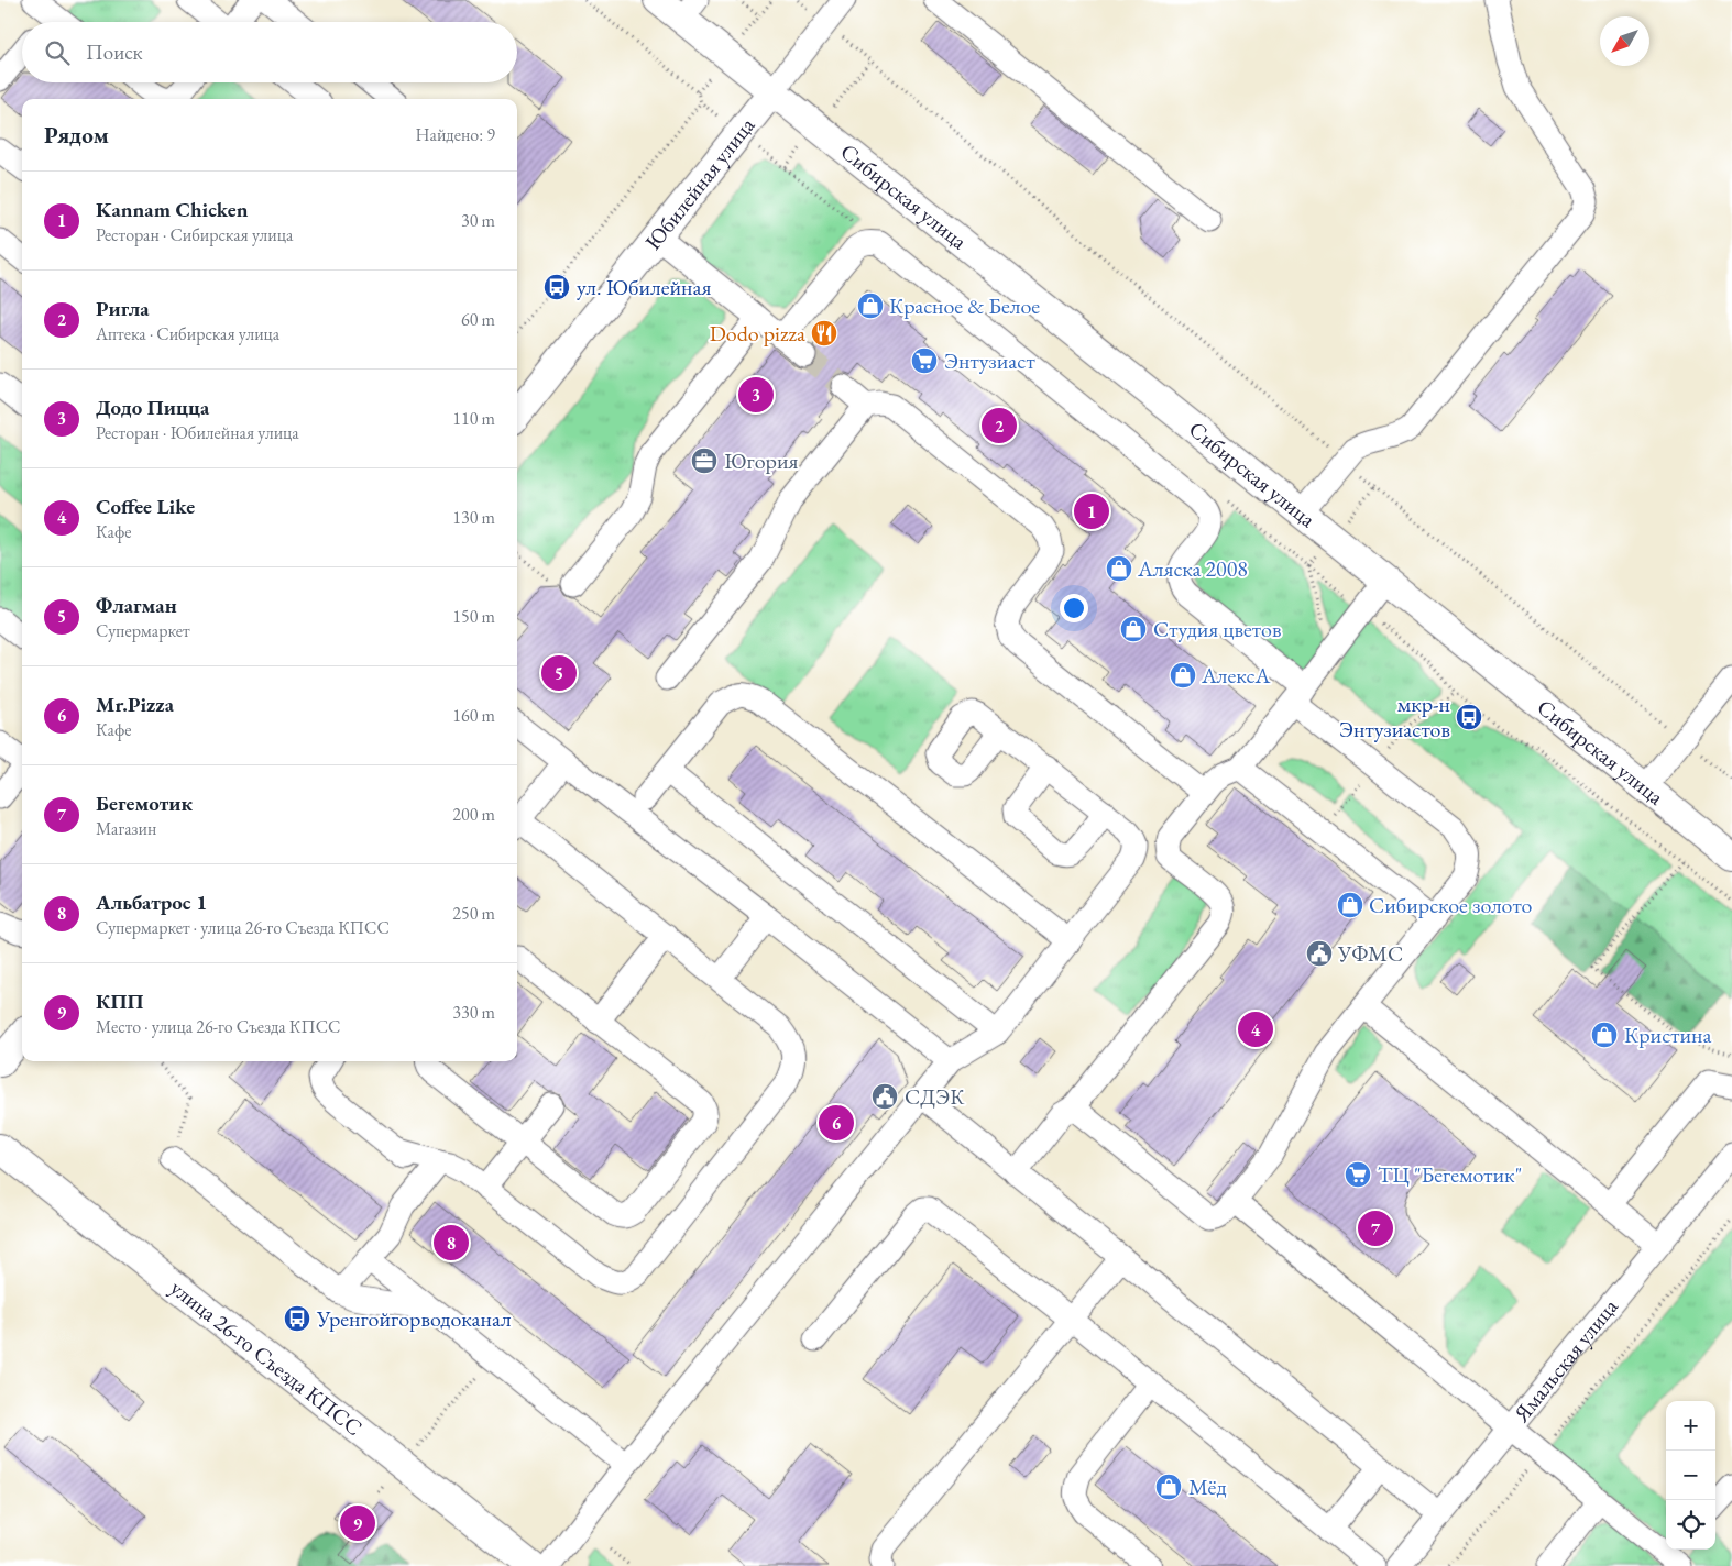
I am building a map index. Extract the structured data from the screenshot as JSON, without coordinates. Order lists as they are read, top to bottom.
{
  "streets": {
    "main road": ["Юбилейная улица", "Сибирская улица", "улица 26-го Съезда КПСС"],
    "street": ["Ямальская улица"]
  },
  "crossings": [
    ["Юбилейная улица", "Сибирская улица"]
  ],
  "places": {
    "bus stop": ["ул. Юбилейная", "мкр-н Энтузиастов", "Уренгойгорводоканал"],
    "shop": [
      "Красное & Белое",
      "Аляска 2008",
      "Студия цветов",
      "АлексА",
      "Сибирское золото",
      "Кристина",
      "Мёд"
    ],
    "restaurant": ["Dodo pizza"],
    "supermarket": ["Энтузиаст", "ТЦ \"Бегемотик\""],
    "office": ["Югория"],
    "public building": ["УФМС", "СДЭК"]
  },
  "north": "bottom left",
  "page": {
    "search": "Поиск",
    "heading": ["Рядом", "Найдено: 9"],
    "list": [
      {
        "mark": "1",
        "name": "Kannam Chicken",
        "note": "Ресторан · Сибирская улица",
        "value": "30 m"
      },
      {
        "mark": "2",
        "name": "Ригла",
        "note": "Аптека · Сибирская улица",
        "value": "60 m"
      },
      {
        "mark": "3",
        "name": "Додо Пицца",
        "note": "Ресторан · Юбилейная улица",
        "value": "110 m"
      },
      {
        "mark": "4",
        "name": "Coffee Like",
        "note": "Кафе",
        "value": "130 m"
      },
      {
        "mark": "5",
        "name": "Флагман",
        "note": "Супермаркет",
        "value": "150 m"
      },
      {
        "mark": "6",
        "name": "Mr.Pizza",
        "note": "Кафе",
        "value": "160 m"
      },
      {
        "mark": "7",
        "name": "Бегемотик",
        "note": "Магазин",
        "value": "200 m"
      },
      {
        "mark": "8",
        "name": "Альбатрос 1",
        "note": "Супермаркет · улица 26-го Съезда КПСС",
        "value": "250 m"
      },
      {
        "mark": "9",
        "name": "КПП",
        "note": "Место · улица 26-го Съезда КПСС",
        "value": "330 m"
      }
    ],
    "pins": [
      "3",
      "2",
      "1",
      "5",
      "4",
      "6",
      "7",
      "8",
      "9"
    ],
    "map_buttons": ["+", "−"]
  }
}
